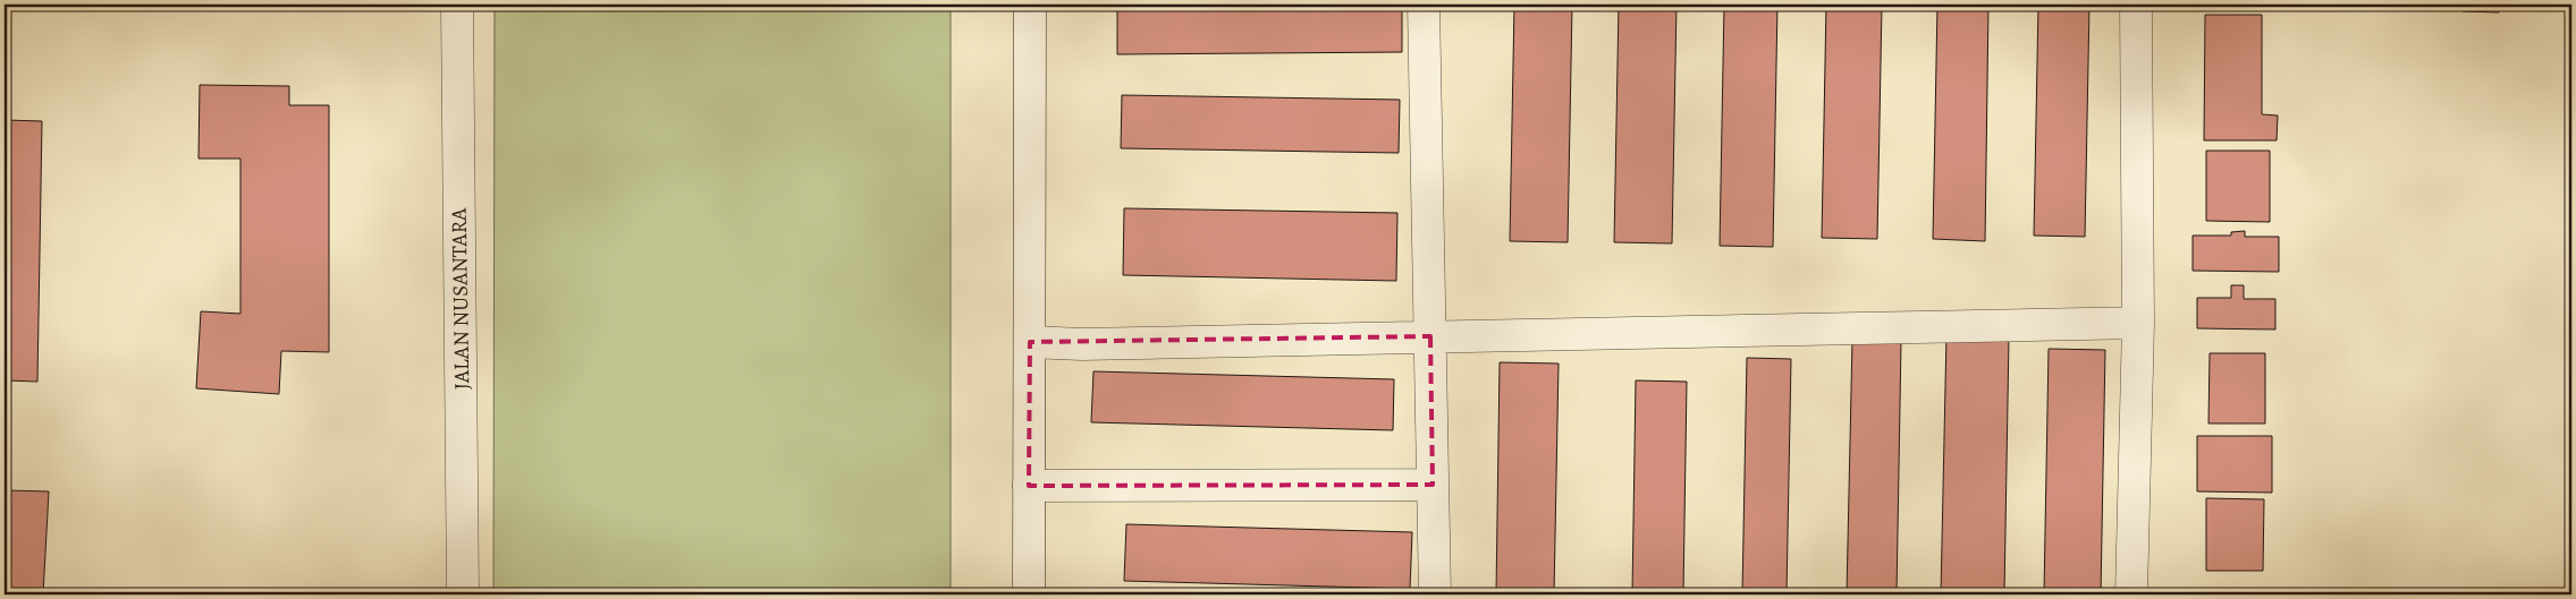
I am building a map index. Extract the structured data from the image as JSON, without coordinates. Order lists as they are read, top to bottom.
{
  "streets": {
    "street": ["JALAN NUSANTARA"]
  }
}
